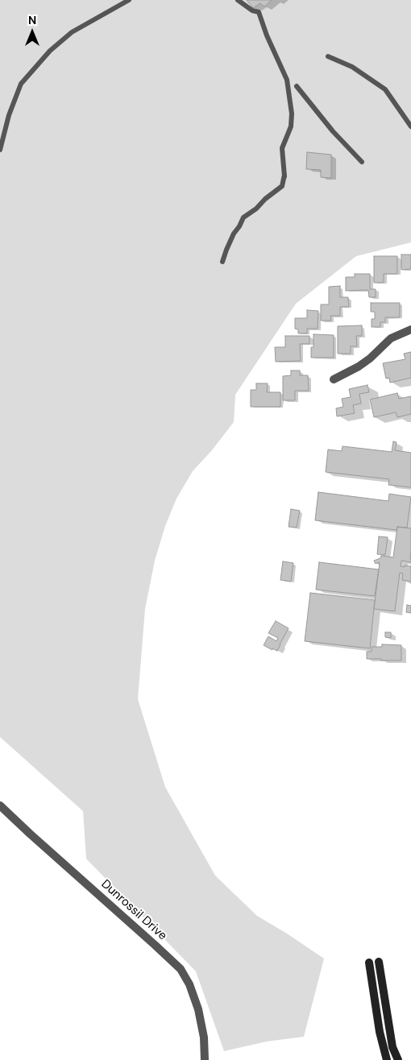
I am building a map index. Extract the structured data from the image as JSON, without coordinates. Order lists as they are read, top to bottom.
{
  "streets": {
    "street": ["Dunrossil Drive"]
  },
  "north": "top"
}
